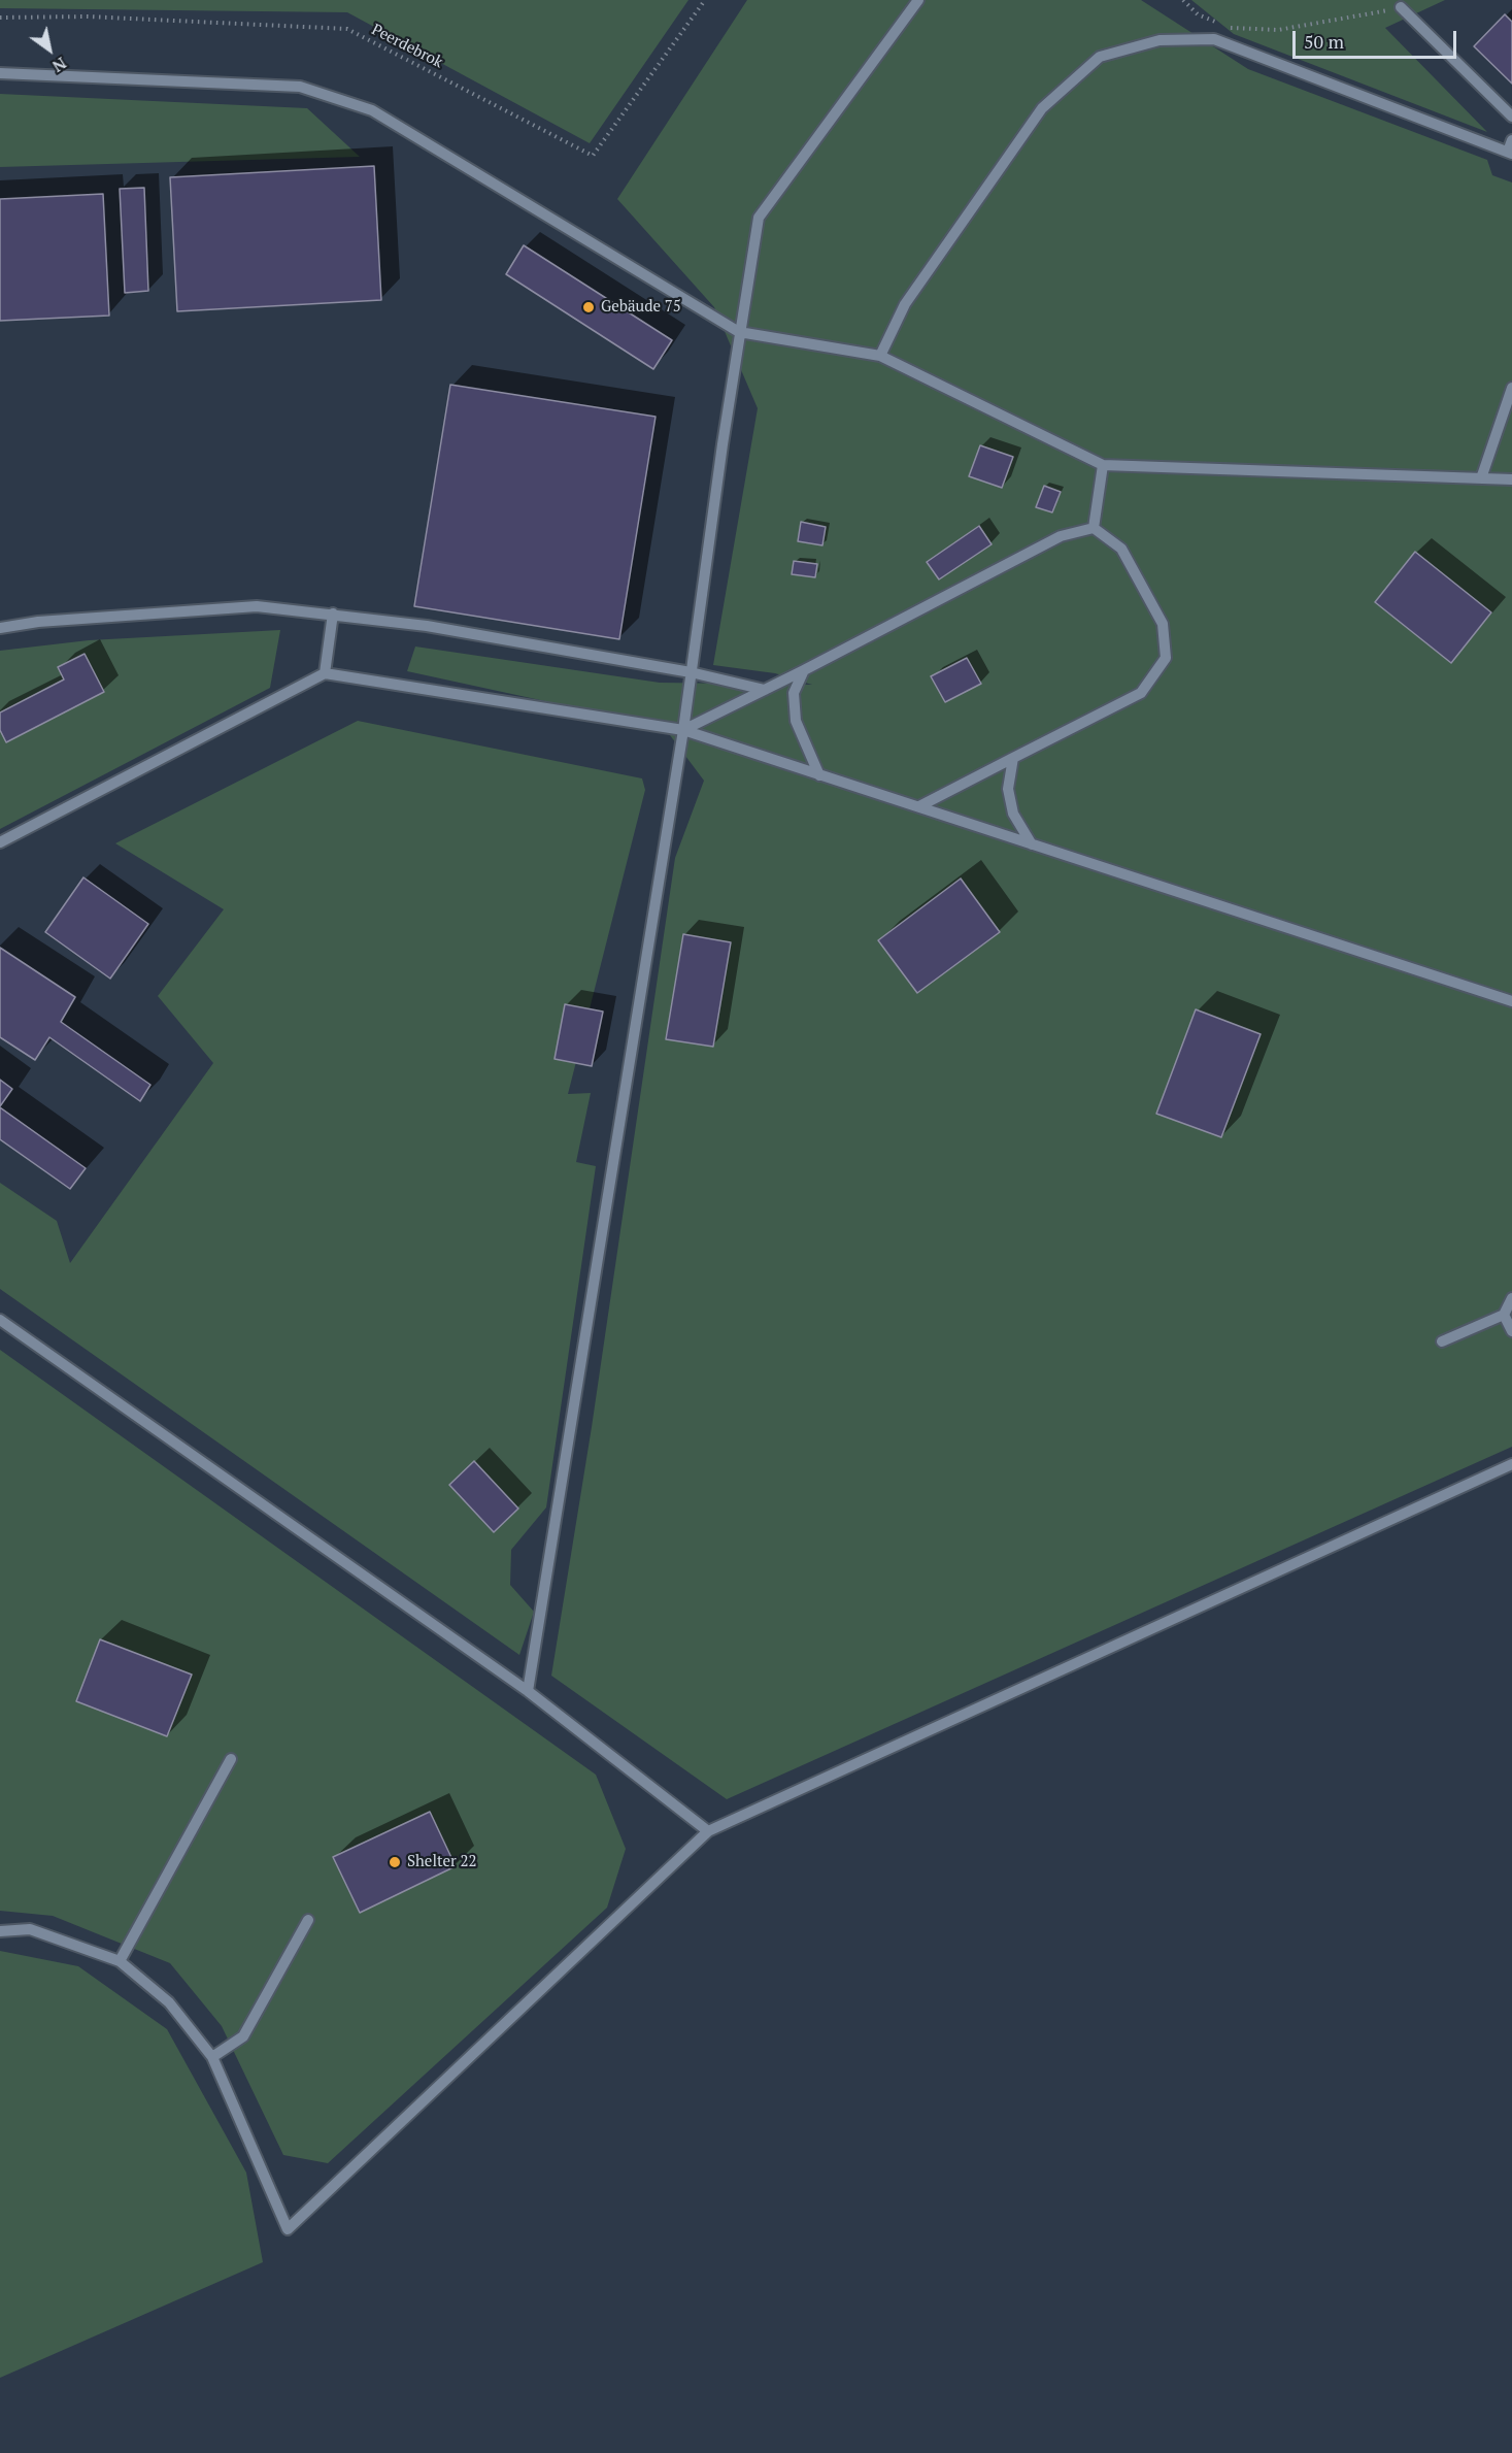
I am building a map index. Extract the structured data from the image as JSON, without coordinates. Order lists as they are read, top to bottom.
{
  "streets": {
    "path": ["Peerdebrok"]
  },
  "places": ["Gebäude 75", "Shelter 22"],
  "scale_bar": "50 m",
  "north": "bottom right"
}
